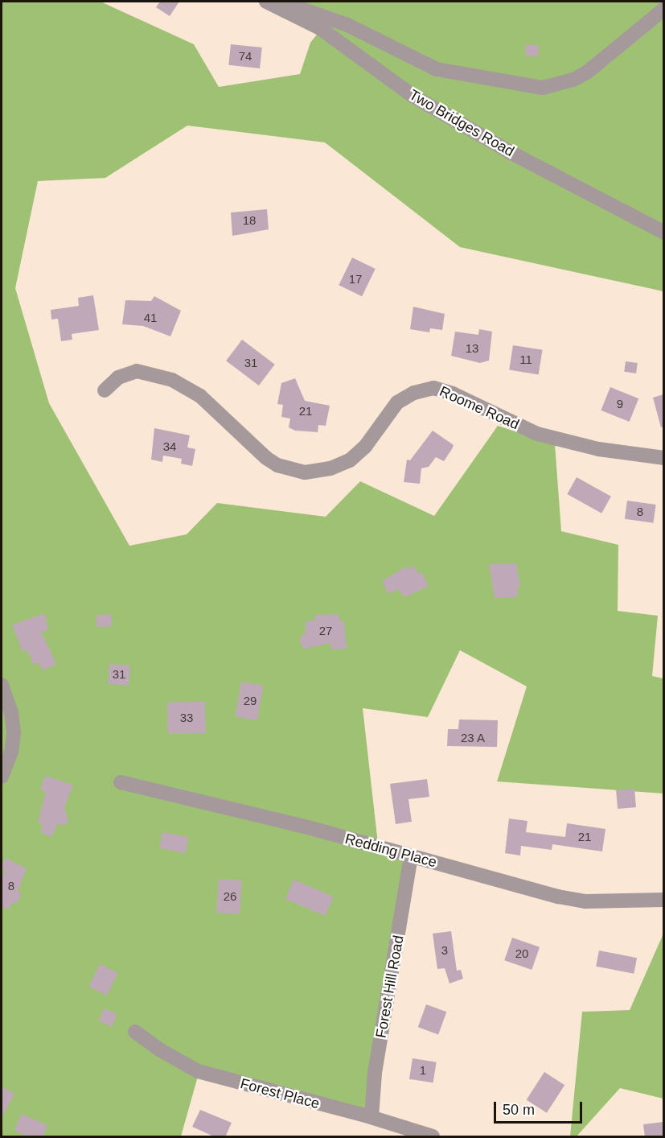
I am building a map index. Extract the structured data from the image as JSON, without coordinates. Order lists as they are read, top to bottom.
{
  "streets": {
    "street": [
      "Two Bridges Road",
      "Roome Road",
      "Redding Place",
      "Forest Hill Road",
      "Forest Place"
    ]
  },
  "crossings": [
    ["Redding Place", "Forest Hill Road"],
    ["Forest Hill Road", "Forest Place"]
  ],
  "house_numbers": [
    "74",
    "18",
    "17",
    "41",
    "13",
    "11",
    "31",
    "9",
    "21",
    "34",
    "8",
    "27",
    "31",
    "29",
    "33",
    "23 A",
    "21",
    "8",
    "26",
    "3",
    "20",
    "1"
  ],
  "scale_bar": "50 m"
}
